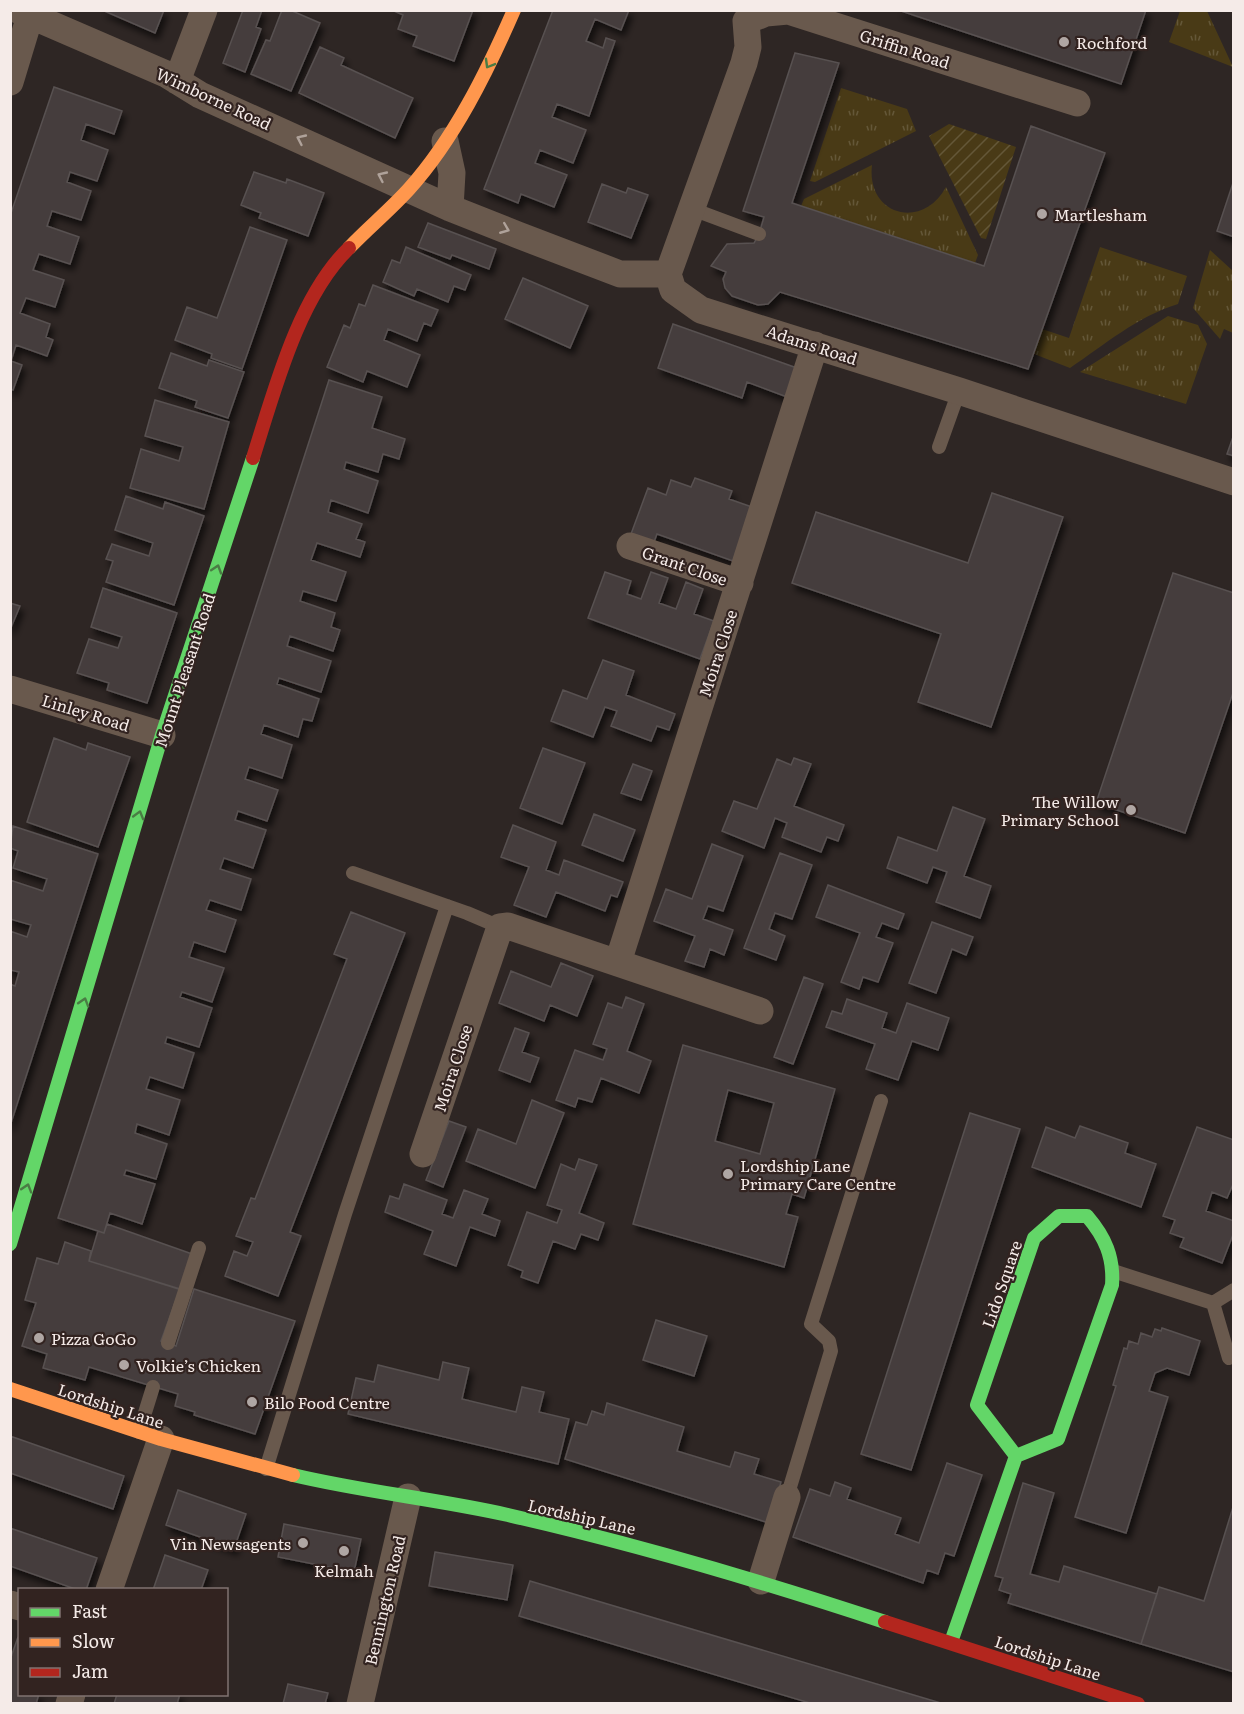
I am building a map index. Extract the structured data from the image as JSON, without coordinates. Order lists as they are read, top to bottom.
{
  "streets": {
    "street": [
      "Griffin Road",
      "Wimborne Road",
      "Adams Road",
      "Grant Close",
      "Moira Close",
      "Mount Pleasant Road",
      "Linley Road",
      "Lido Square",
      "Lordship Lane",
      "Bennington Road"
    ]
  },
  "crossings": [
    ["Wimborne Road", "Mount Pleasant Road"],
    ["Adams Road", "Moira Close"],
    ["Grant Close", "Moira Close"],
    ["Mount Pleasant Road", "Linley Road"],
    ["Lordship Lane", "Bennington Road"]
  ],
  "one_way": ["Wimborne Road"],
  "places": [
    "Rochford",
    "Martlesham",
    "The Willow Primary School",
    "Lordship Lane Primary Care Centre",
    "Pizza GoGo",
    "Volkie’s Chicken",
    "Bilo Food Centre",
    "Vin Newsagents",
    "Kelmah"
  ],
  "legend": ["Fast", "Slow", "Jam"]
}
